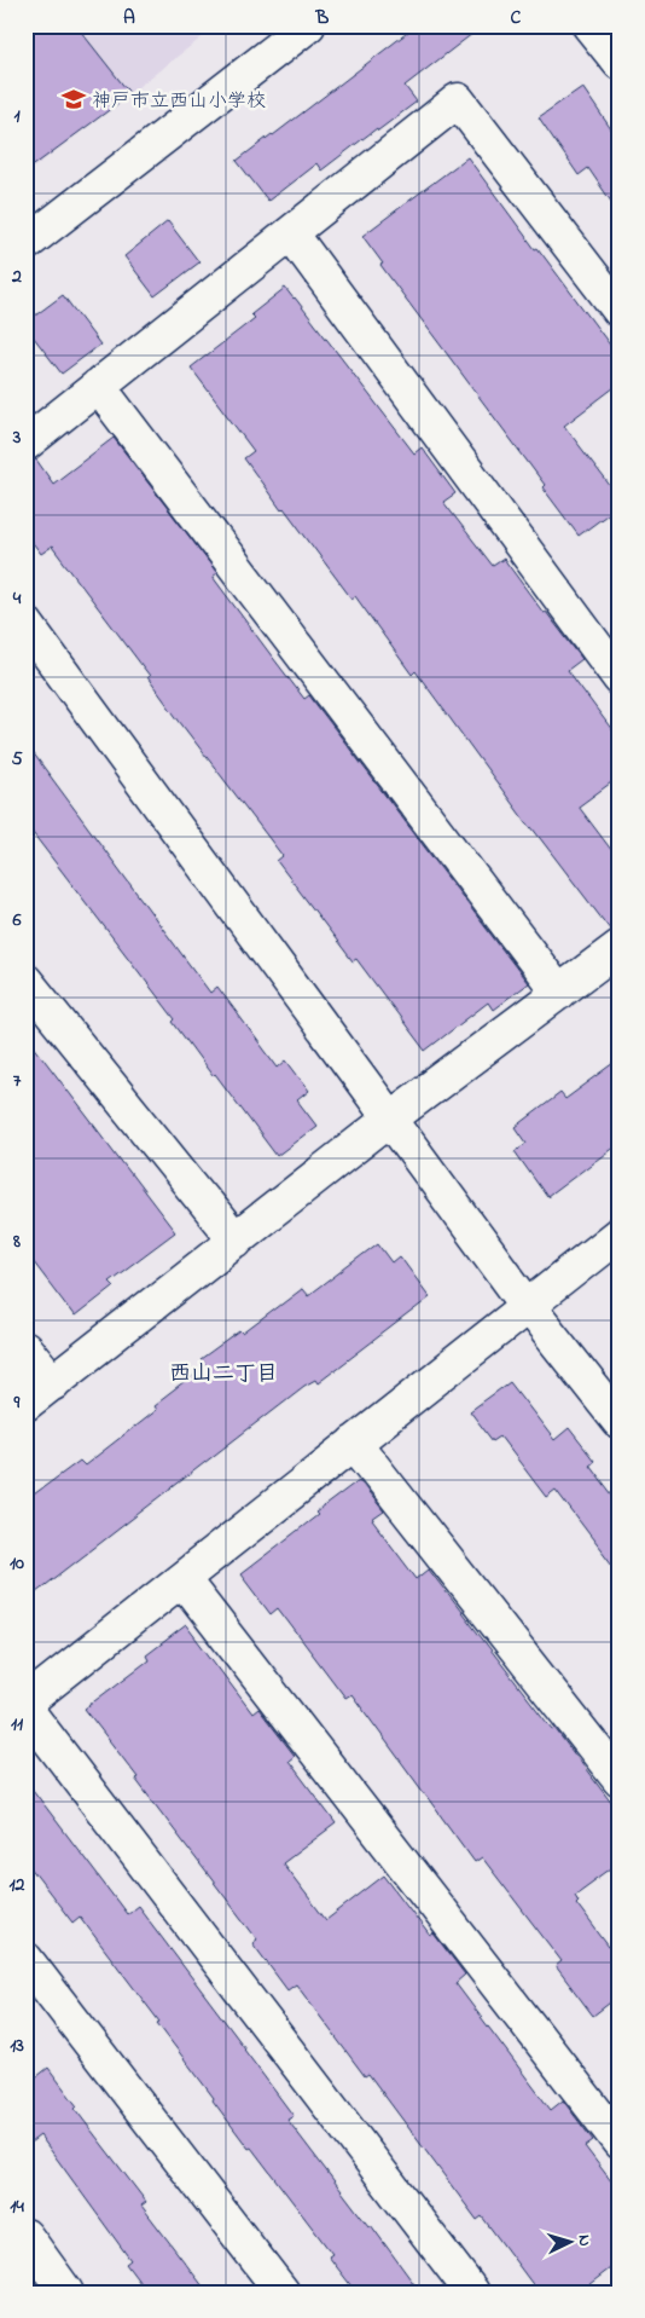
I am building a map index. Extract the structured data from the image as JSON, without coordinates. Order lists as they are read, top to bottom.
{
  "districts": ["西山二丁目"],
  "places": {
    "school or university": ["神戸市立西山小学校"]
  },
  "north": "right",
  "grid": {
    "columns": ["A", "B", "C"],
    "rows": [
      "1",
      "2",
      "3",
      "4",
      "5",
      "6",
      "7",
      "8",
      "9",
      "10",
      "11",
      "12",
      "13",
      "14"
    ]
  }
}
